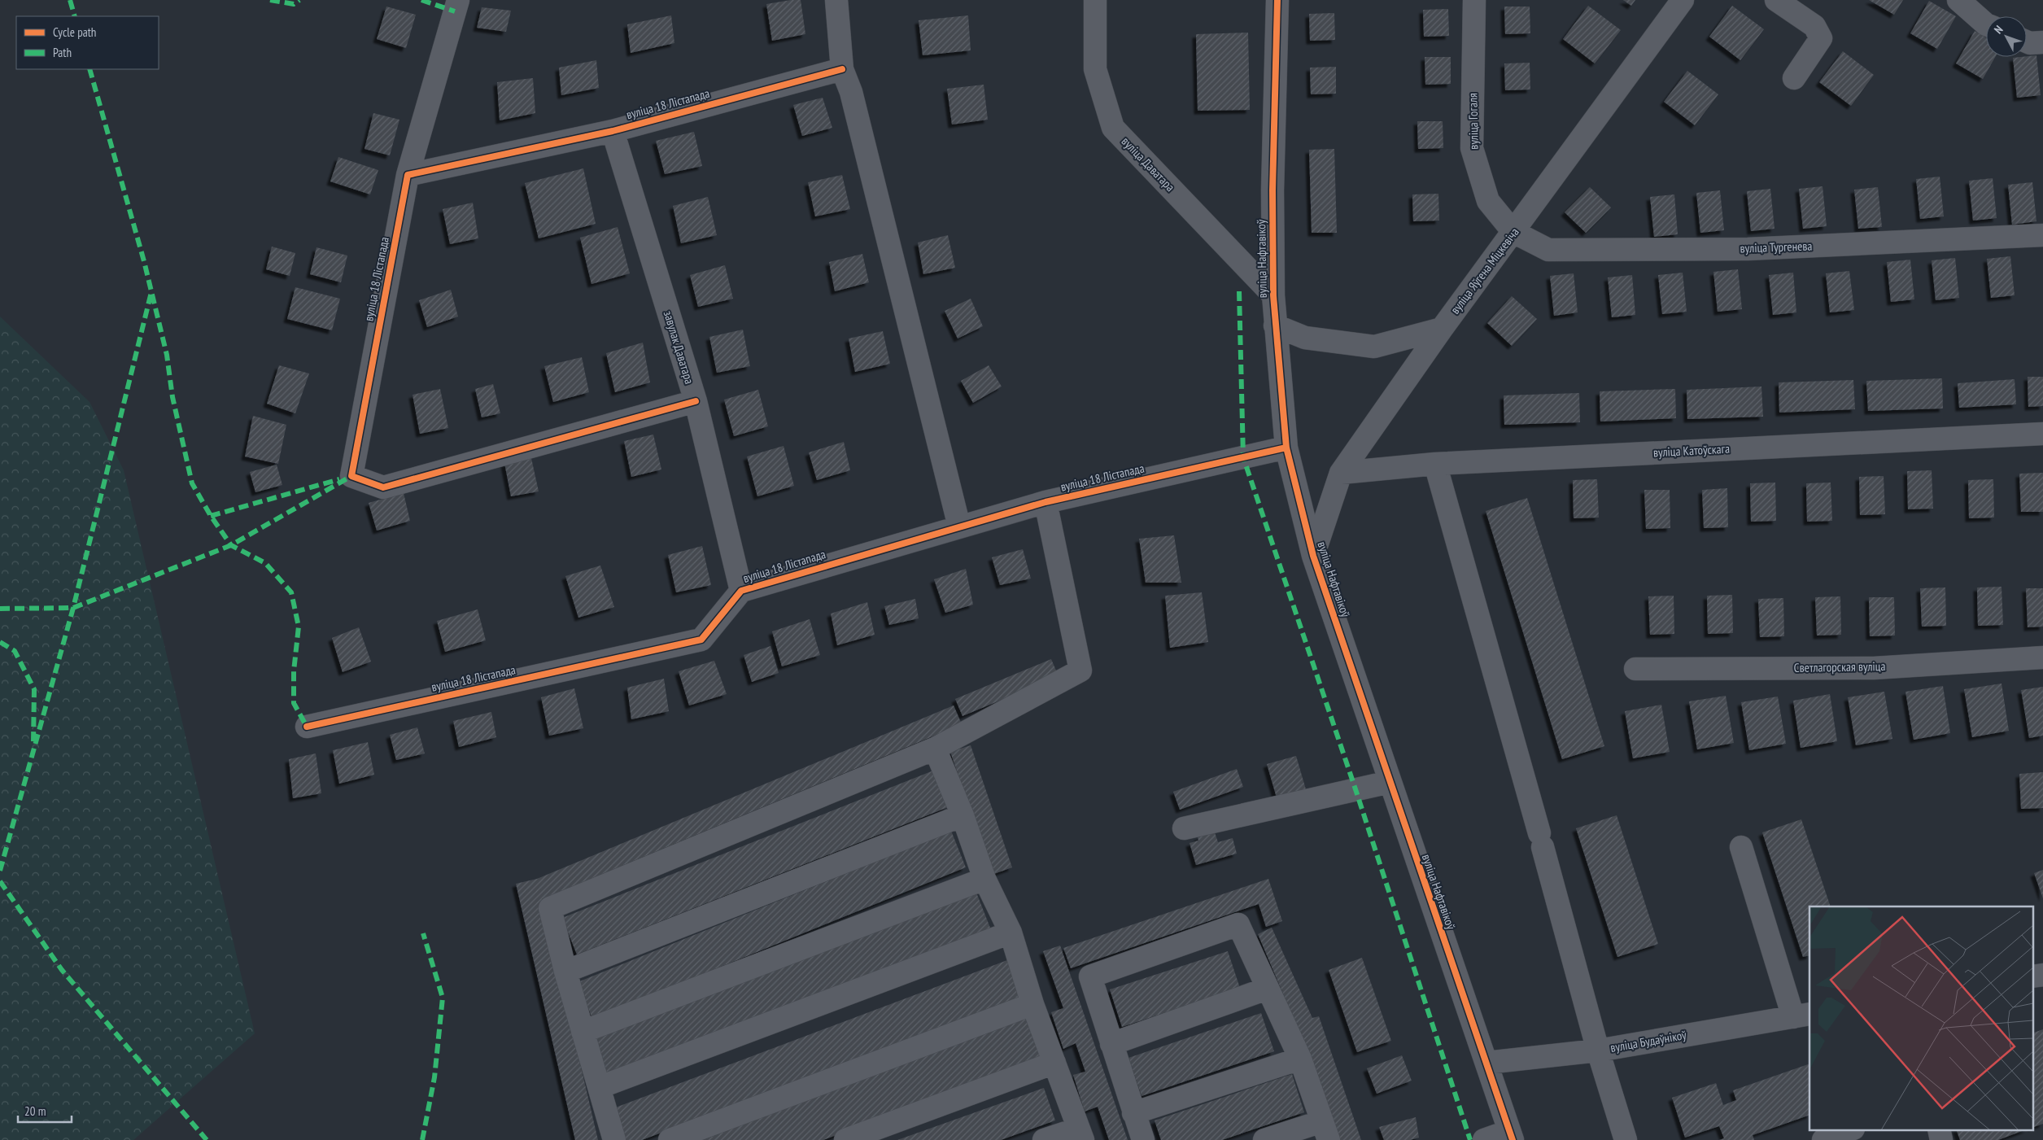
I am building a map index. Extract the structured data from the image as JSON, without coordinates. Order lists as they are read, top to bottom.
{
  "streets": {
    "street": [
      "вуліца 18 Лістапада",
      "вуліца Гогаля",
      "вуліца Даватара",
      "вуліца Тургенева",
      "вуліца Нафтавікоў",
      "вуліца Яўгена Міцкевіча",
      "завулак Даватара",
      "вуліца Катоўскага",
      "Светлагорская вуліца",
      "вуліца Будаўнікоў"
    ]
  },
  "crossings": [
    ["вуліца 18 Лістапада", "вуліца Нафтавікоў"],
    ["вуліца 18 Лістапада", "завулак Даватара"],
    ["вуліца Гогаля", "вуліца Тургенева"],
    ["вуліца Гогаля", "вуліца Яўгена Міцкевіча"],
    ["вуліца Даватара", "вуліца Нафтавікоў"],
    ["вуліца Тургенева", "вуліца Яўгена Міцкевіча"],
    ["вуліца Нафтавікоў", "вуліца Яўгена Міцкевіча"],
    ["вуліца Нафтавікоў", "вуліца Будаўнікоў"],
    ["вуліца Яўгена Міцкевіча", "вуліца Катоўскага"]
  ],
  "legend": ["Cycle path", "Path"],
  "scale_bar": "20 m",
  "north": "top left"
}
